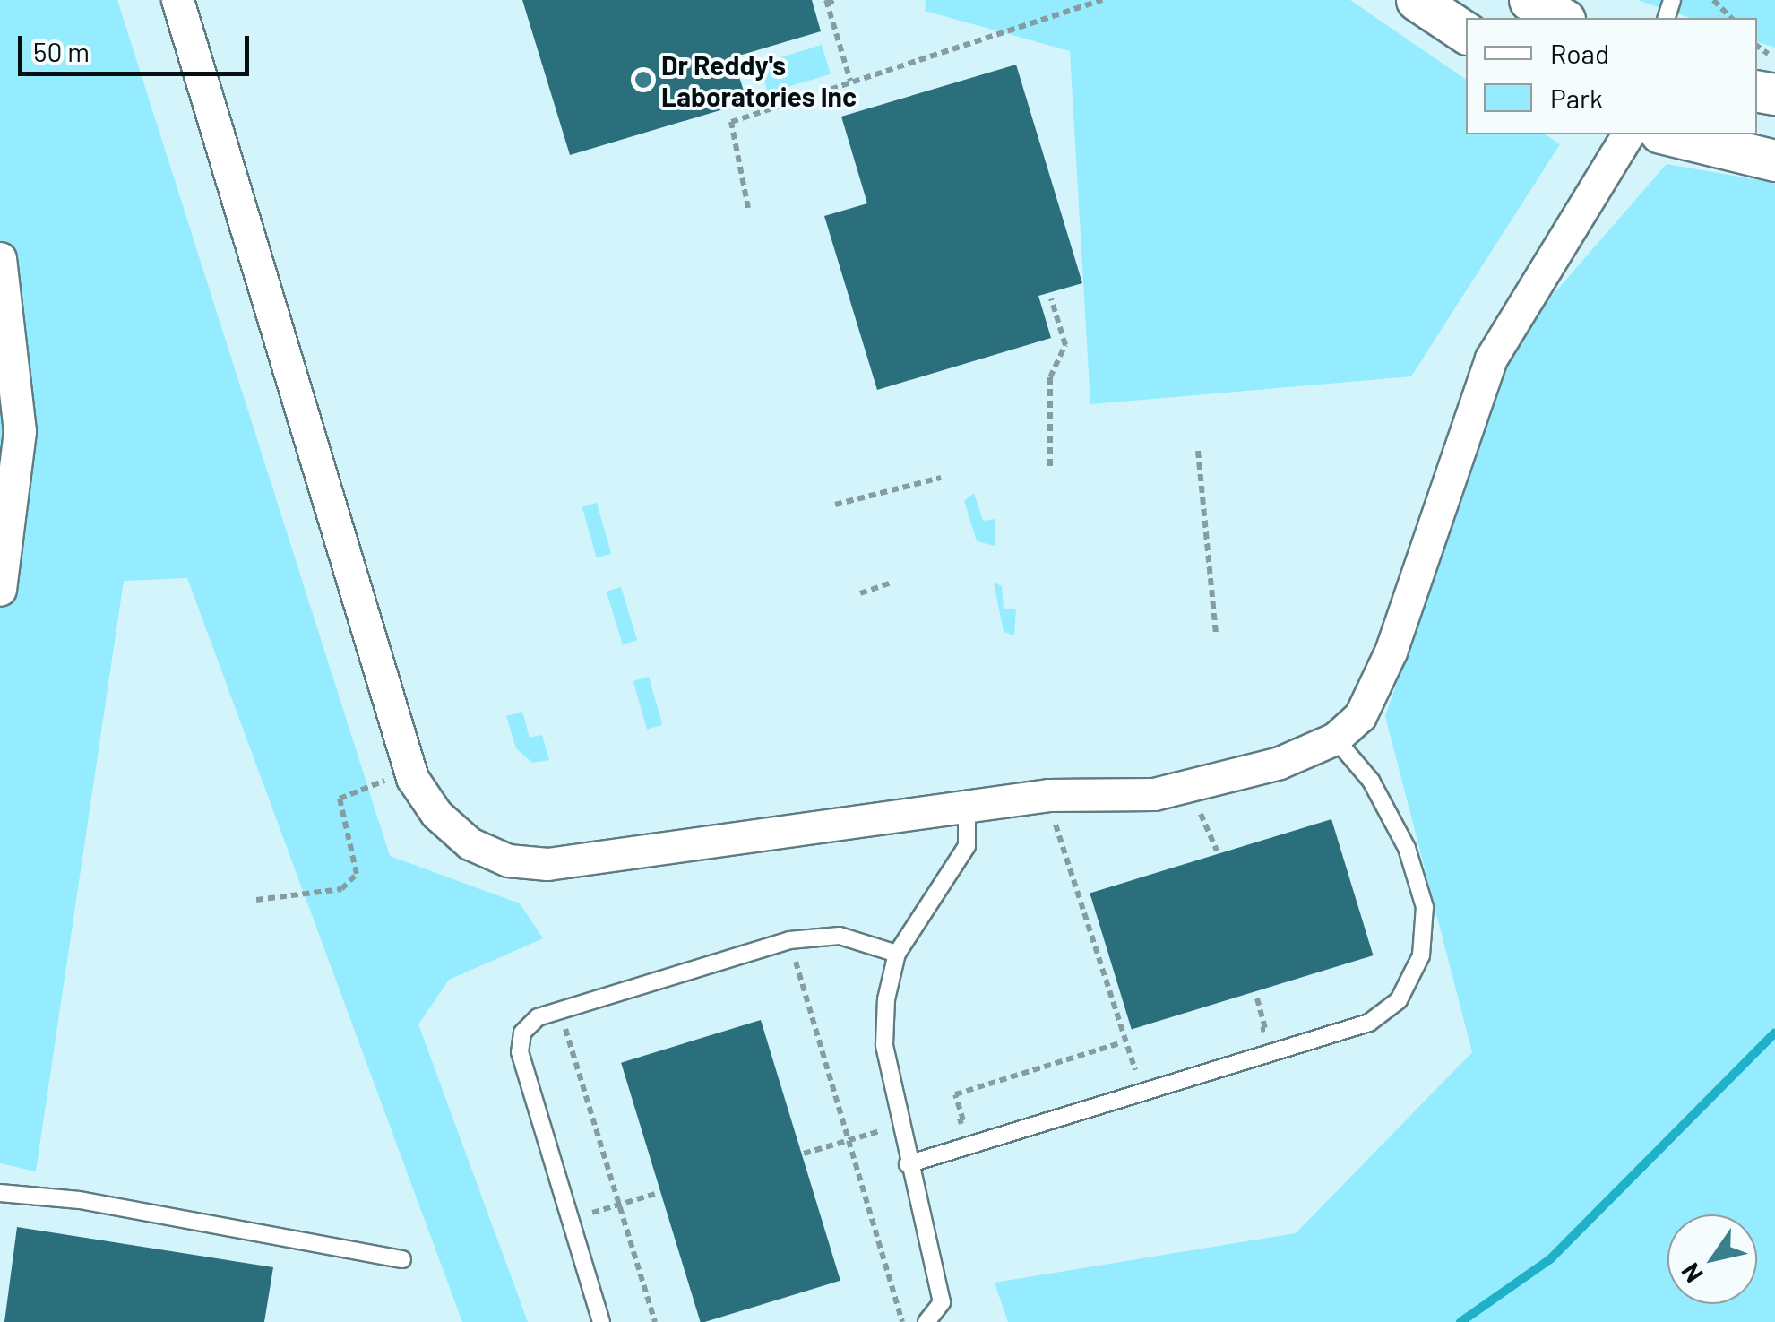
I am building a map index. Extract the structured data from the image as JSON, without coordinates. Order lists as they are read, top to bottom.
{
  "places": ["Dr Reddy's Laboratories Inc"],
  "legend": ["Road", "Park"],
  "scale_bar": "50 m",
  "north": "bottom left"
}
